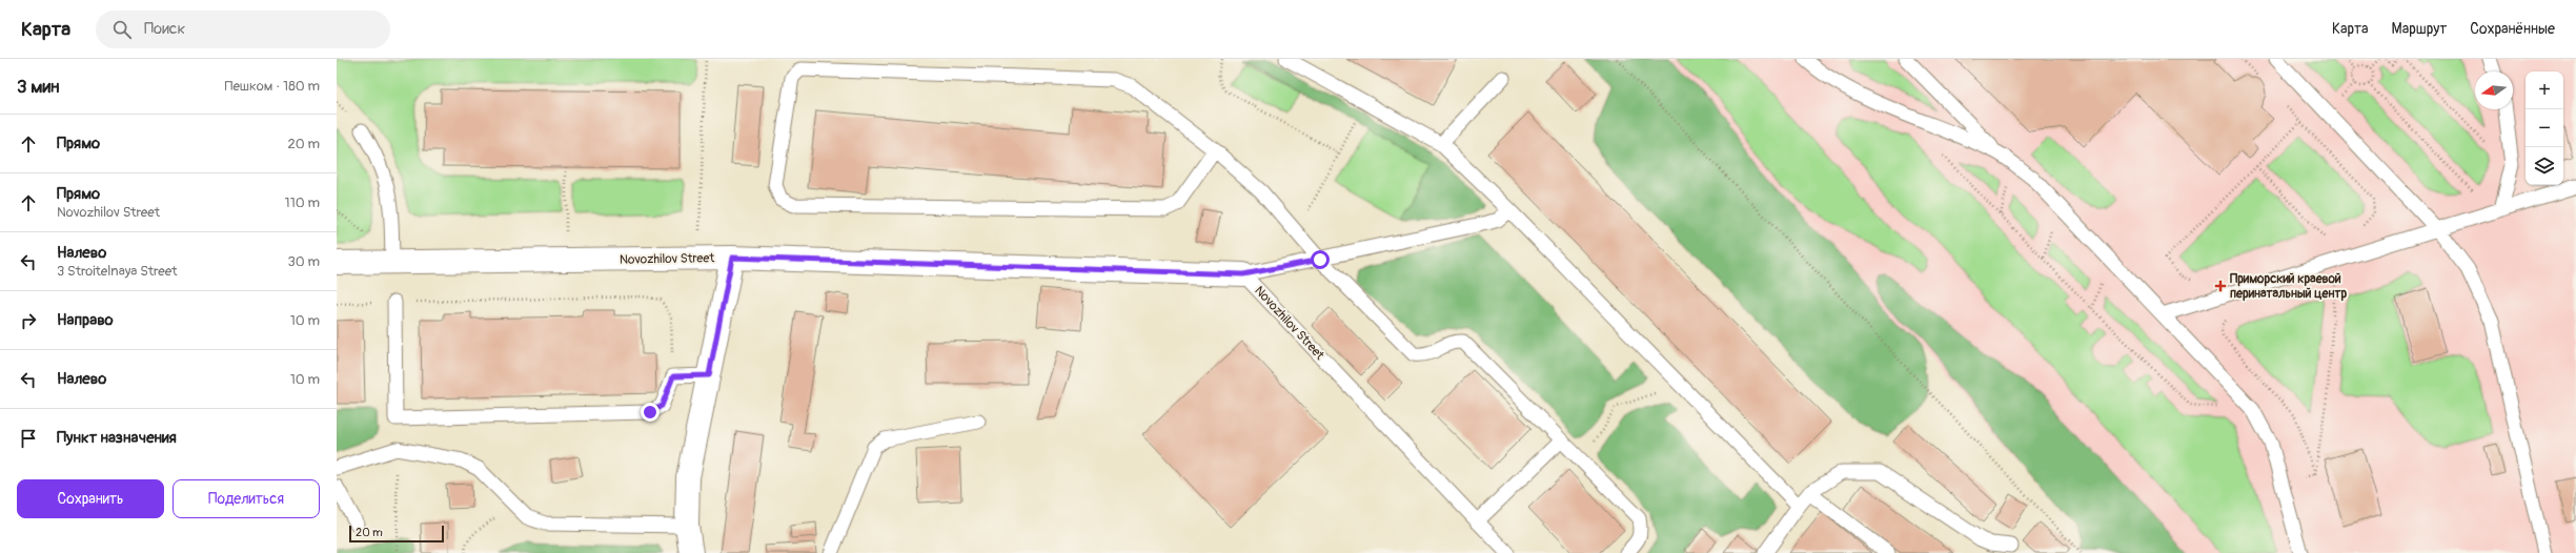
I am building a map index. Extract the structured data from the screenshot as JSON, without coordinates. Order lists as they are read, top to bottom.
{
  "streets": {
    "street": ["Novozhilov Street"]
  },
  "places": {
    "health": ["Приморский краевой перинатальный центр"]
  },
  "scale_bar": "20 m",
  "north": "left",
  "page": {
    "header": "Карта",
    "search": "Поиск",
    "nav": ["Карта", "Маршрут", "Сохранённые"],
    "heading": ["3 мин", "Пешком · 180 m"],
    "map_buttons": ["+", "−"],
    "list": [
      ["Прямо", "20 m"],
      ["Прямо", "Novozhilov Street", "110 m"],
      ["Налево", "3 Stroitelnaya Street", "30 m"],
      ["Направо", "10 m"],
      ["Налево", "10 m"],
      "Пункт назначения"
    ],
    "buttons": ["Сохранить", "Поделиться"],
    "scale": "20 m"
  }
}
